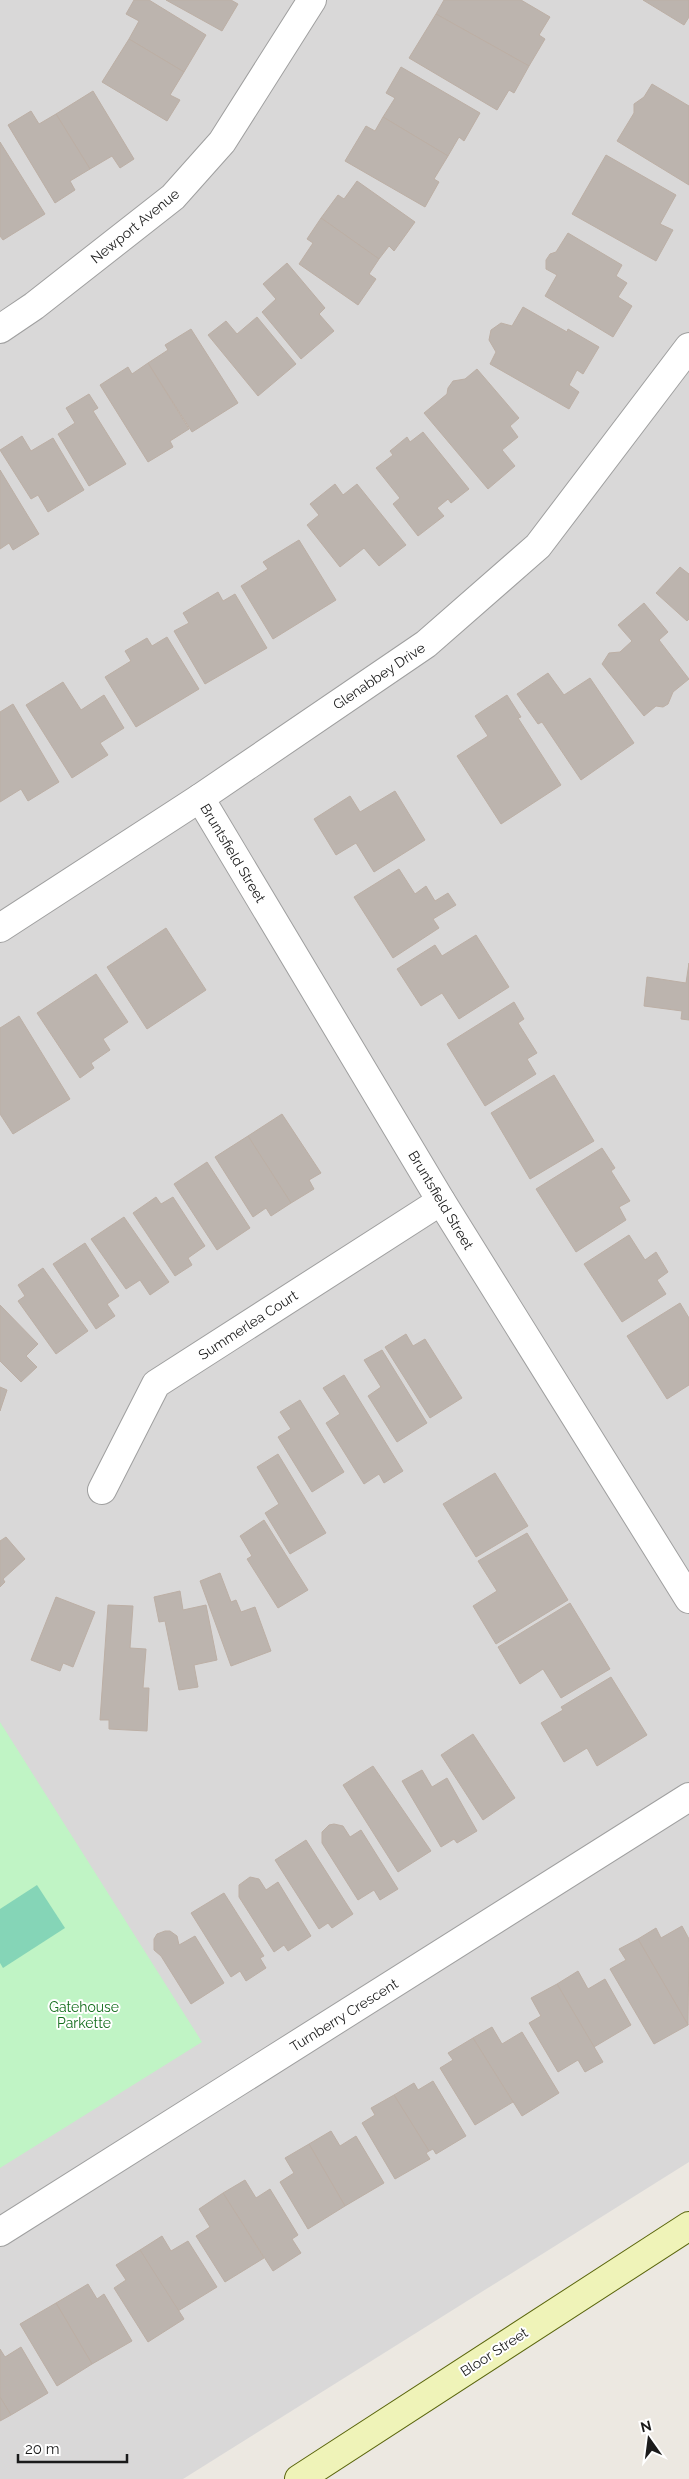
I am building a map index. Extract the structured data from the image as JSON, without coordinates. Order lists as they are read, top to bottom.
{
  "streets": {
    "main road": ["Bloor Street"],
    "street": [
      "Newport Avenue",
      "Glenabbey Drive",
      "Bruntsfield Street",
      "Summerlea Court",
      "Turnberry Crescent"
    ]
  },
  "crossings": [
    ["Glenabbey Drive", "Bruntsfield Street"],
    ["Bruntsfield Street", "Summerlea Court"]
  ],
  "parks": ["Gatehouse Parkette"],
  "scale_bar": "20 m",
  "north": "top"
}
